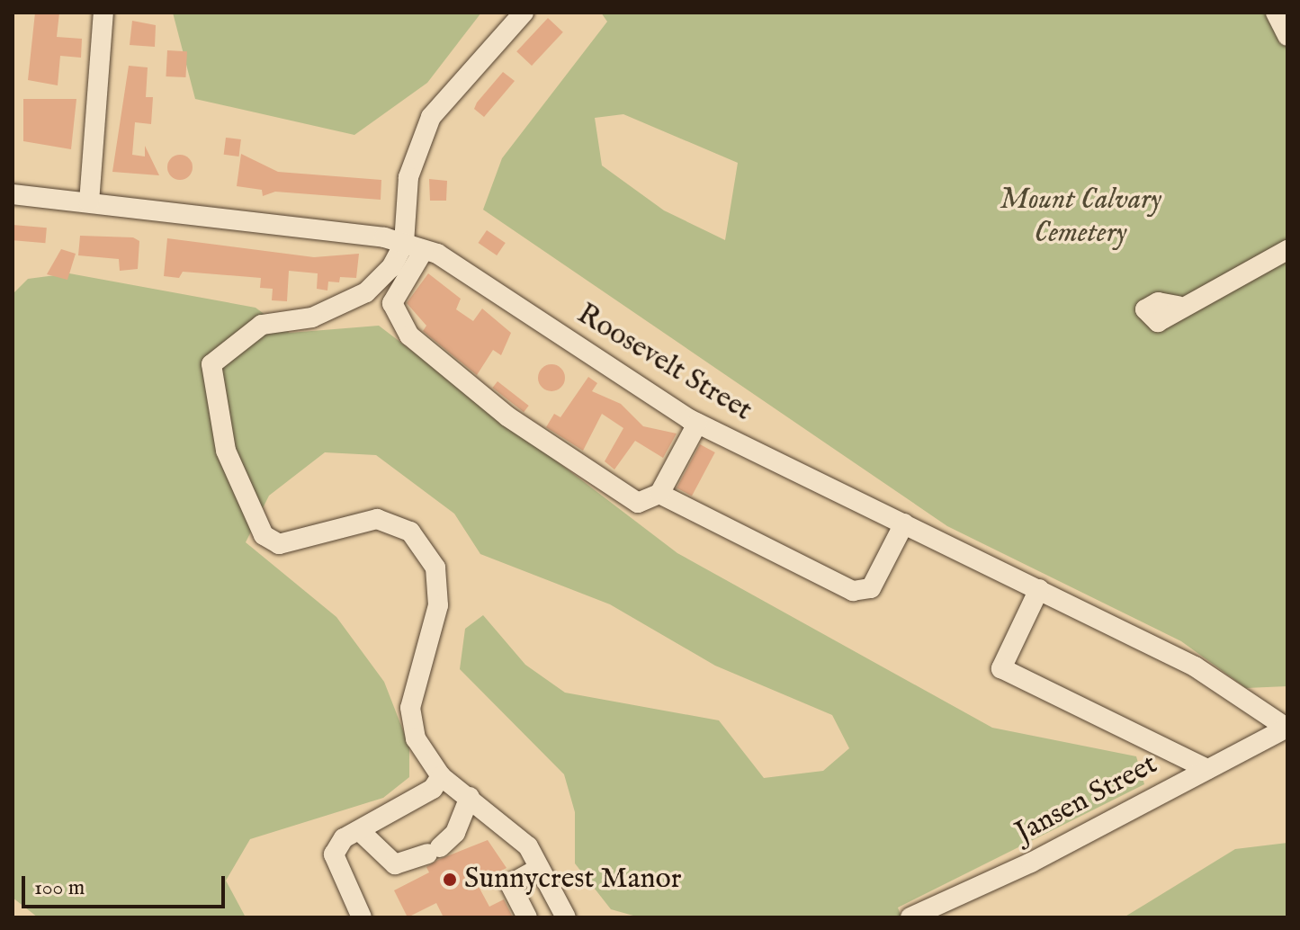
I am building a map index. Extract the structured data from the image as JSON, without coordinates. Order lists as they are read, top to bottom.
{
  "streets": {
    "street": ["Roosevelt Street", "Jansen Street"]
  },
  "crossings": [
    ["Roosevelt Street", "Jansen Street"]
  ],
  "parks": ["Mount Calvary Cemetery"],
  "places": ["Sunnycrest Manor"],
  "scale_bar": "100 m"
}
